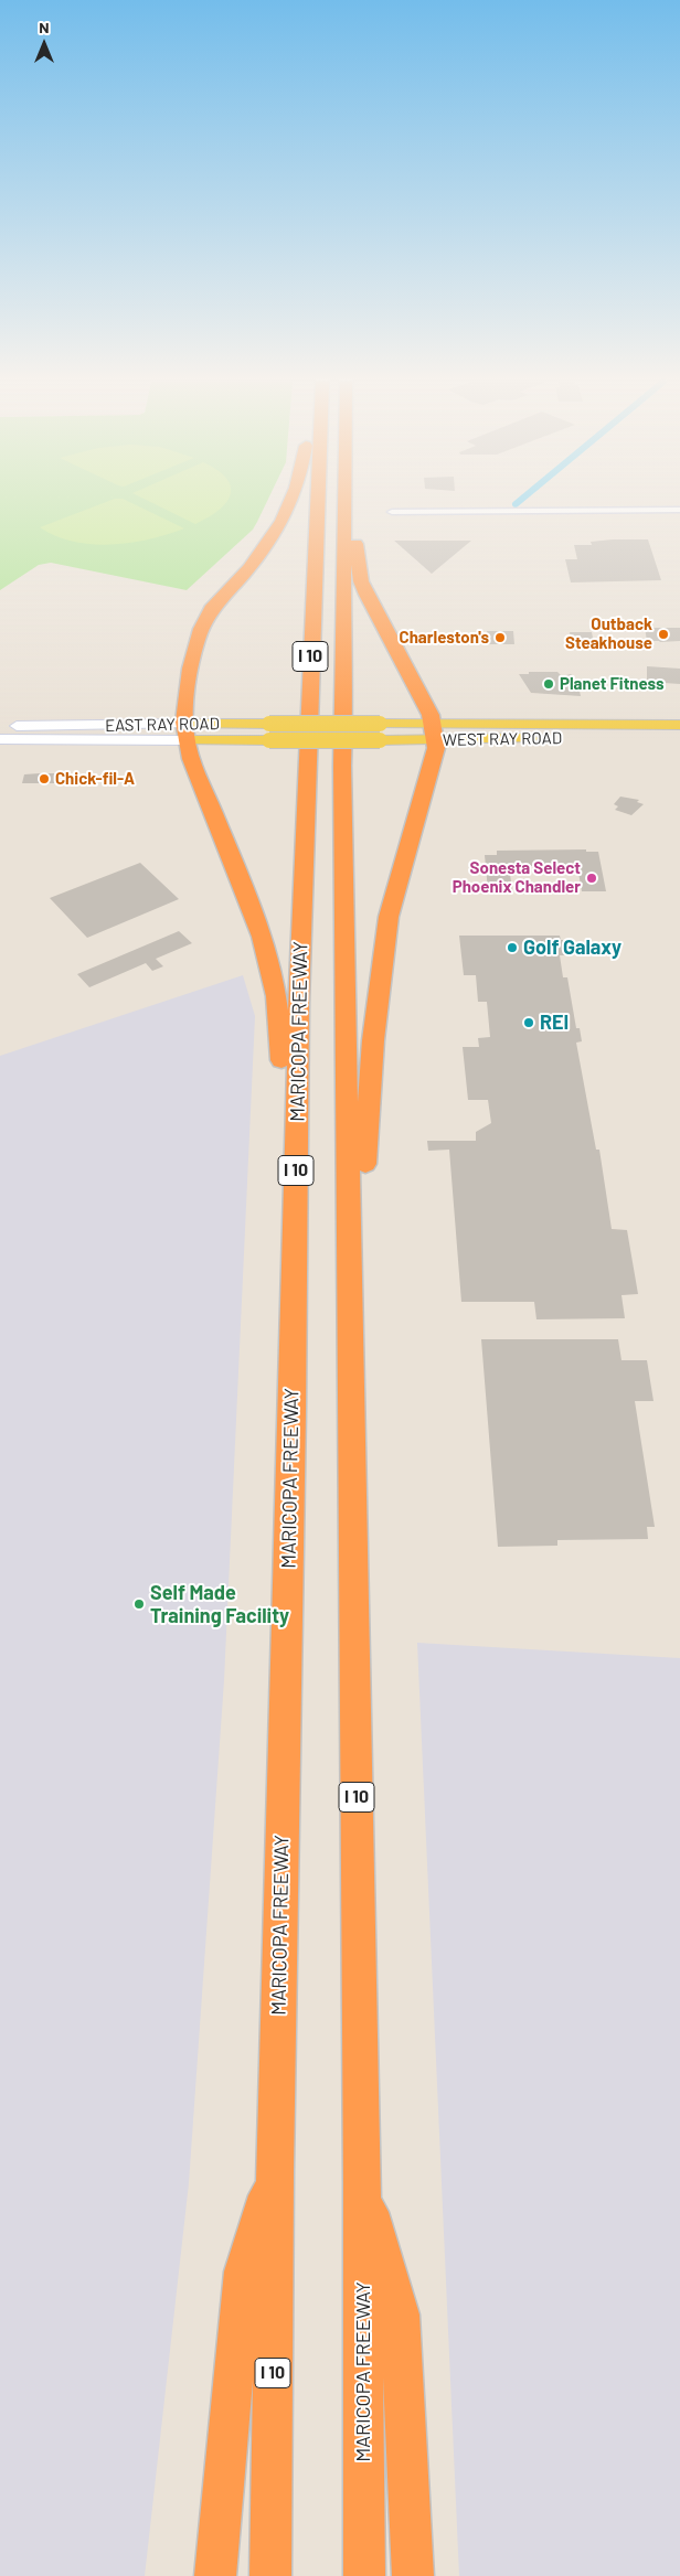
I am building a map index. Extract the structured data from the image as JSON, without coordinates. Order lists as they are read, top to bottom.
{
  "streets": {
    "highway": ["I 10", "MARICOPA FREEWAY"],
    "main road": ["EAST RAY ROAD", "WEST RAY ROAD"]
  },
  "crossings": [
    ["EAST RAY ROAD", "WEST RAY ROAD"]
  ],
  "places": [
    "Outback Steakhouse",
    "Charleston's",
    "Planet Fitness",
    "Chick-fil-A",
    "Sonesta Select Phoenix Chandler",
    "Golf Galaxy",
    "REI",
    "Self Made Training Facility"
  ],
  "north": "top"
}
